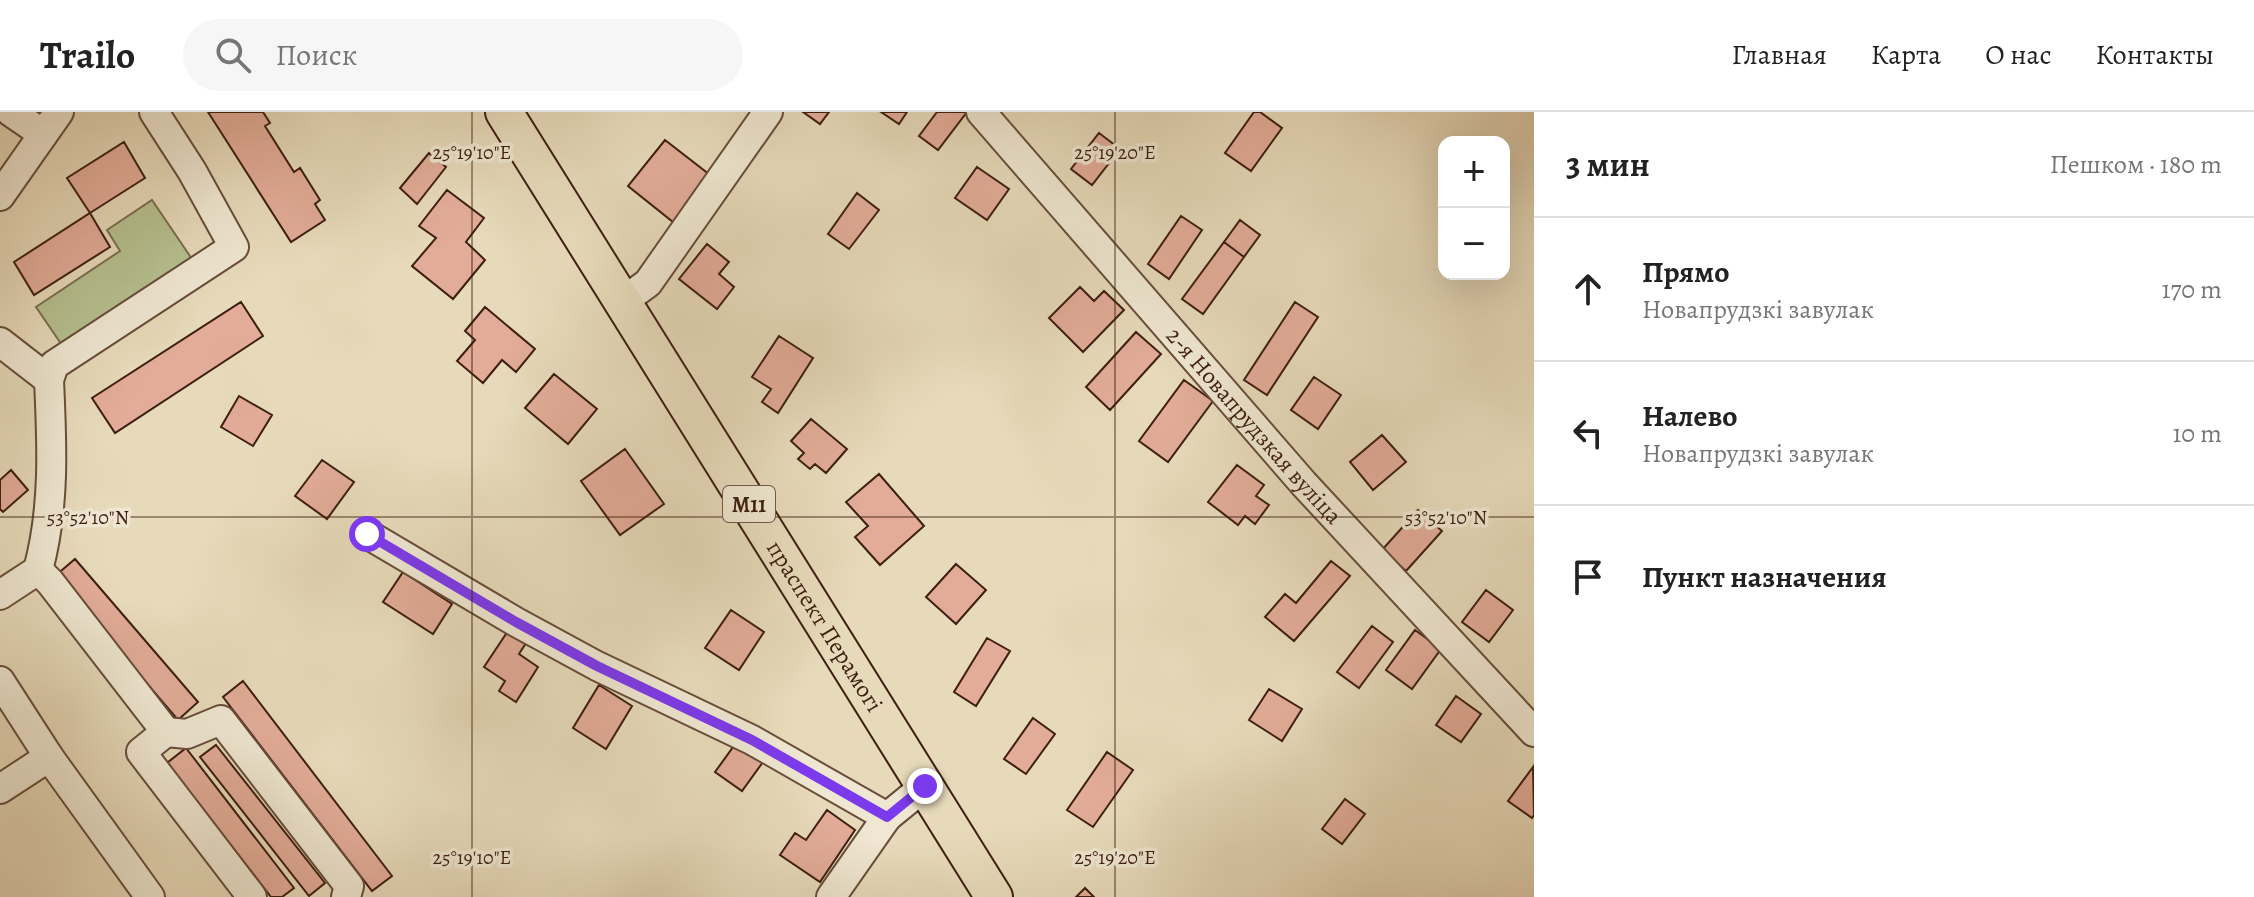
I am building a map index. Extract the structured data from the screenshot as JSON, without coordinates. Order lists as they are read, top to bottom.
{
  "streets": {
    "main road": ["М11", "праспект Перамогі"],
    "street": ["2-я Новапрудзкая вуліца"]
  },
  "page": {
    "header": "Trailo",
    "search": "Поиск",
    "nav": [
      "Главная",
      "Карта",
      "О нас",
      "Контакты"
    ],
    "heading": ["3 мин", "Пешком · 180 m"],
    "map_buttons": ["+", "−"],
    "list": [
      ["Прямо", "Новапрудзкі завулак", "170 m"],
      ["Налево", "Новапрудзкі завулак", "10 m"],
      "Пункт назначения"
    ]
  },
  "coordinates": ["25°19'10\"E", "25°19'20\"E", "53°52'10\"N"]
}
